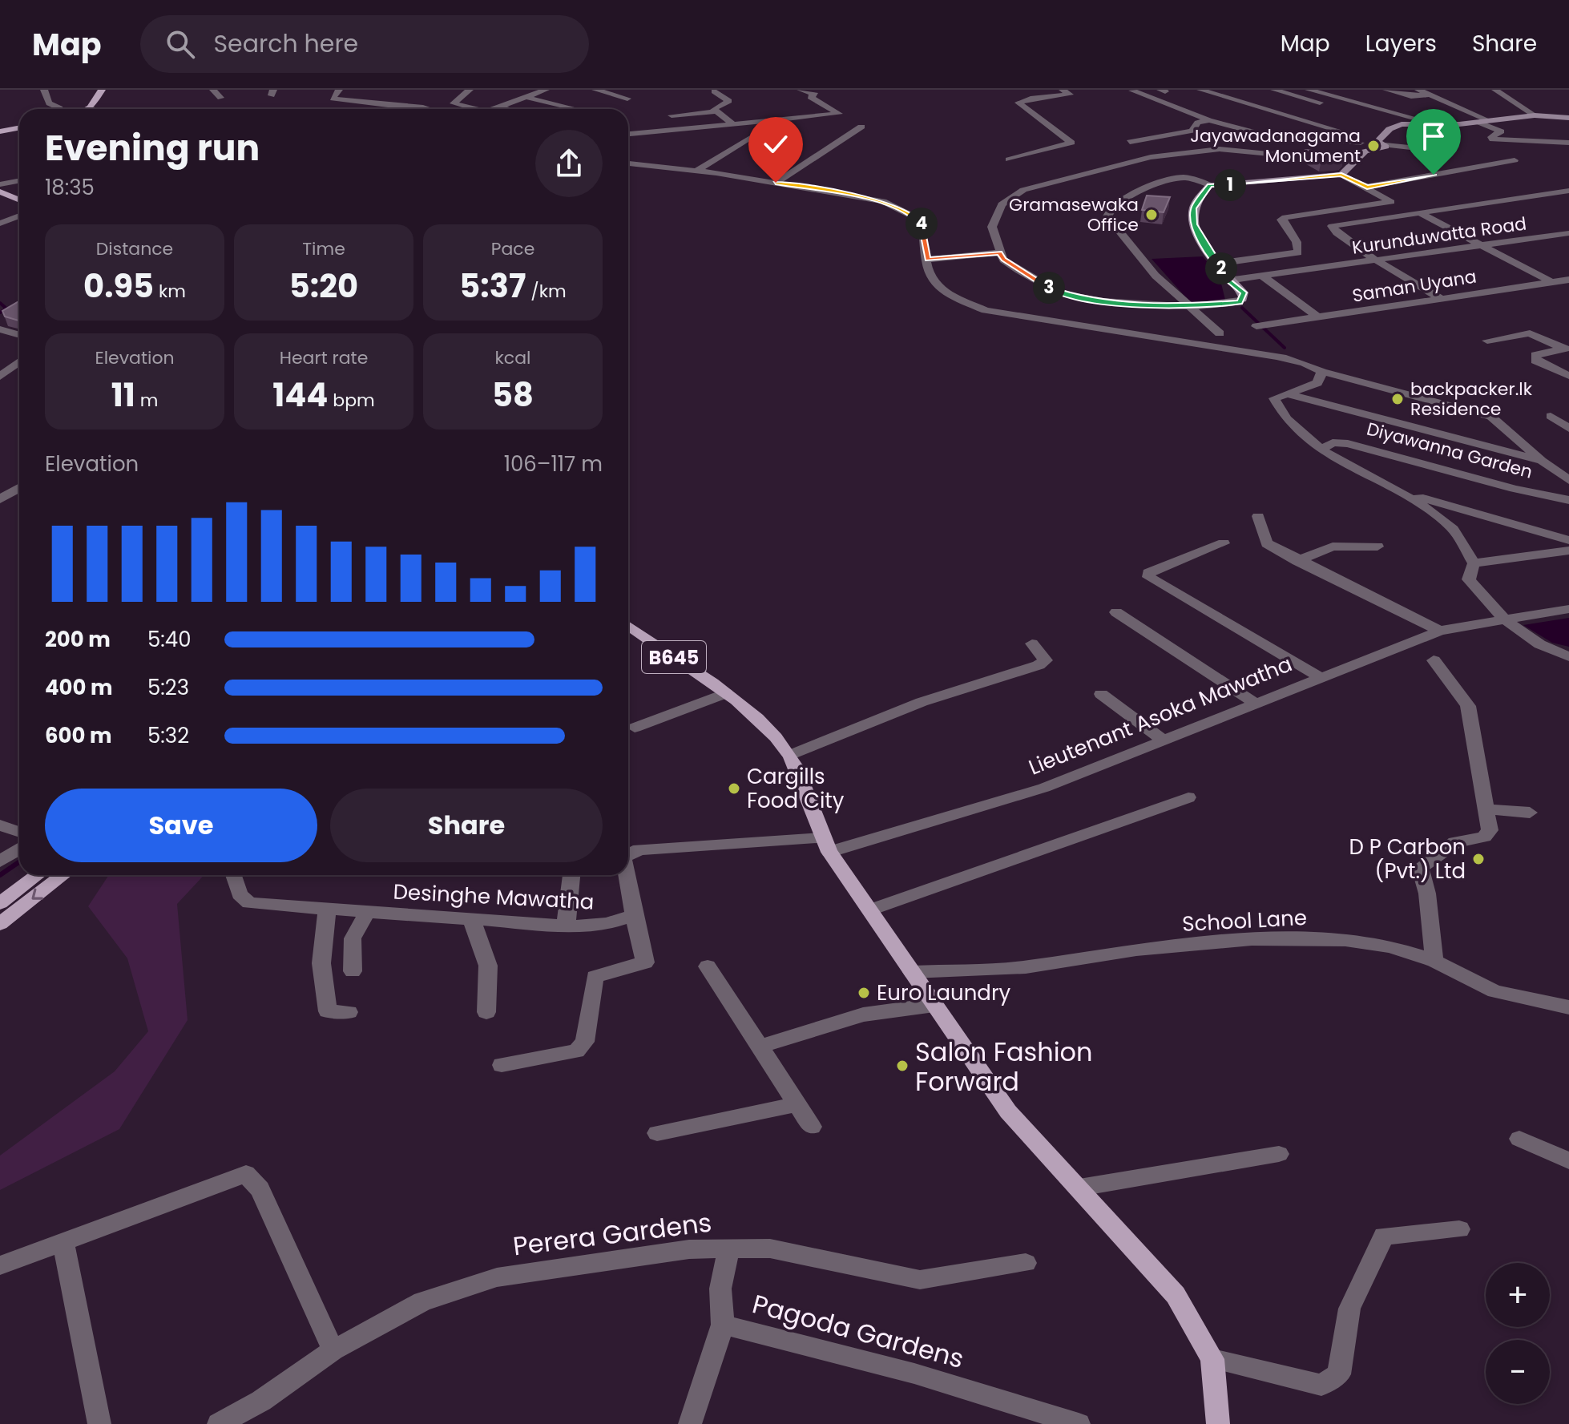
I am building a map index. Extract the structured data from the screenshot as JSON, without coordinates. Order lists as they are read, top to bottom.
{
  "streets": {
    "main road": ["B645"],
    "street": [
      "Kurunduwatta Road",
      "Saman Uyana",
      "Diyawanna Garden",
      "Lieutenant Asoka Mawatha",
      "Desinghe Mawatha",
      "School Lane",
      "Perera Gardens",
      "Pagoda Gardens"
    ]
  },
  "crossings": [
    ["B645", "Lieutenant Asoka Mawatha"],
    ["B645", "School Lane"]
  ],
  "places": [
    "Jayawadanagama Monument",
    "Gramasewaka Office",
    "backpacker.lk Residence",
    "Cargills Food City",
    "D P Carbon (Pvt.) Ltd",
    "Euro Laundry",
    "Salon Fashion Forward"
  ],
  "page": {
    "header": "Map",
    "search": "Search here",
    "nav": ["Map", "Layers", "Share"],
    "heading": ["Evening run", "18:35"],
    "pins": [
      "1",
      "4",
      "2",
      "3"
    ],
    "stats": [
      ["Distance", "0.95 km"],
      ["Time", "5:20"],
      ["Pace", "5:37 /km"],
      ["Elevation", "11 m"],
      ["Heart rate", "144 bpm"],
      ["kcal", "58"]
    ],
    "chart": ["Elevation", "106–117 m"],
    "list": [
      {
        "name": "200 m",
        "note": "5:40"
      },
      {
        "name": "400 m",
        "note": "5:23"
      },
      {
        "name": "600 m",
        "note": "5:32"
      }
    ],
    "buttons": ["Save", "Share"],
    "map_buttons": ["+", "−"]
  }
}
